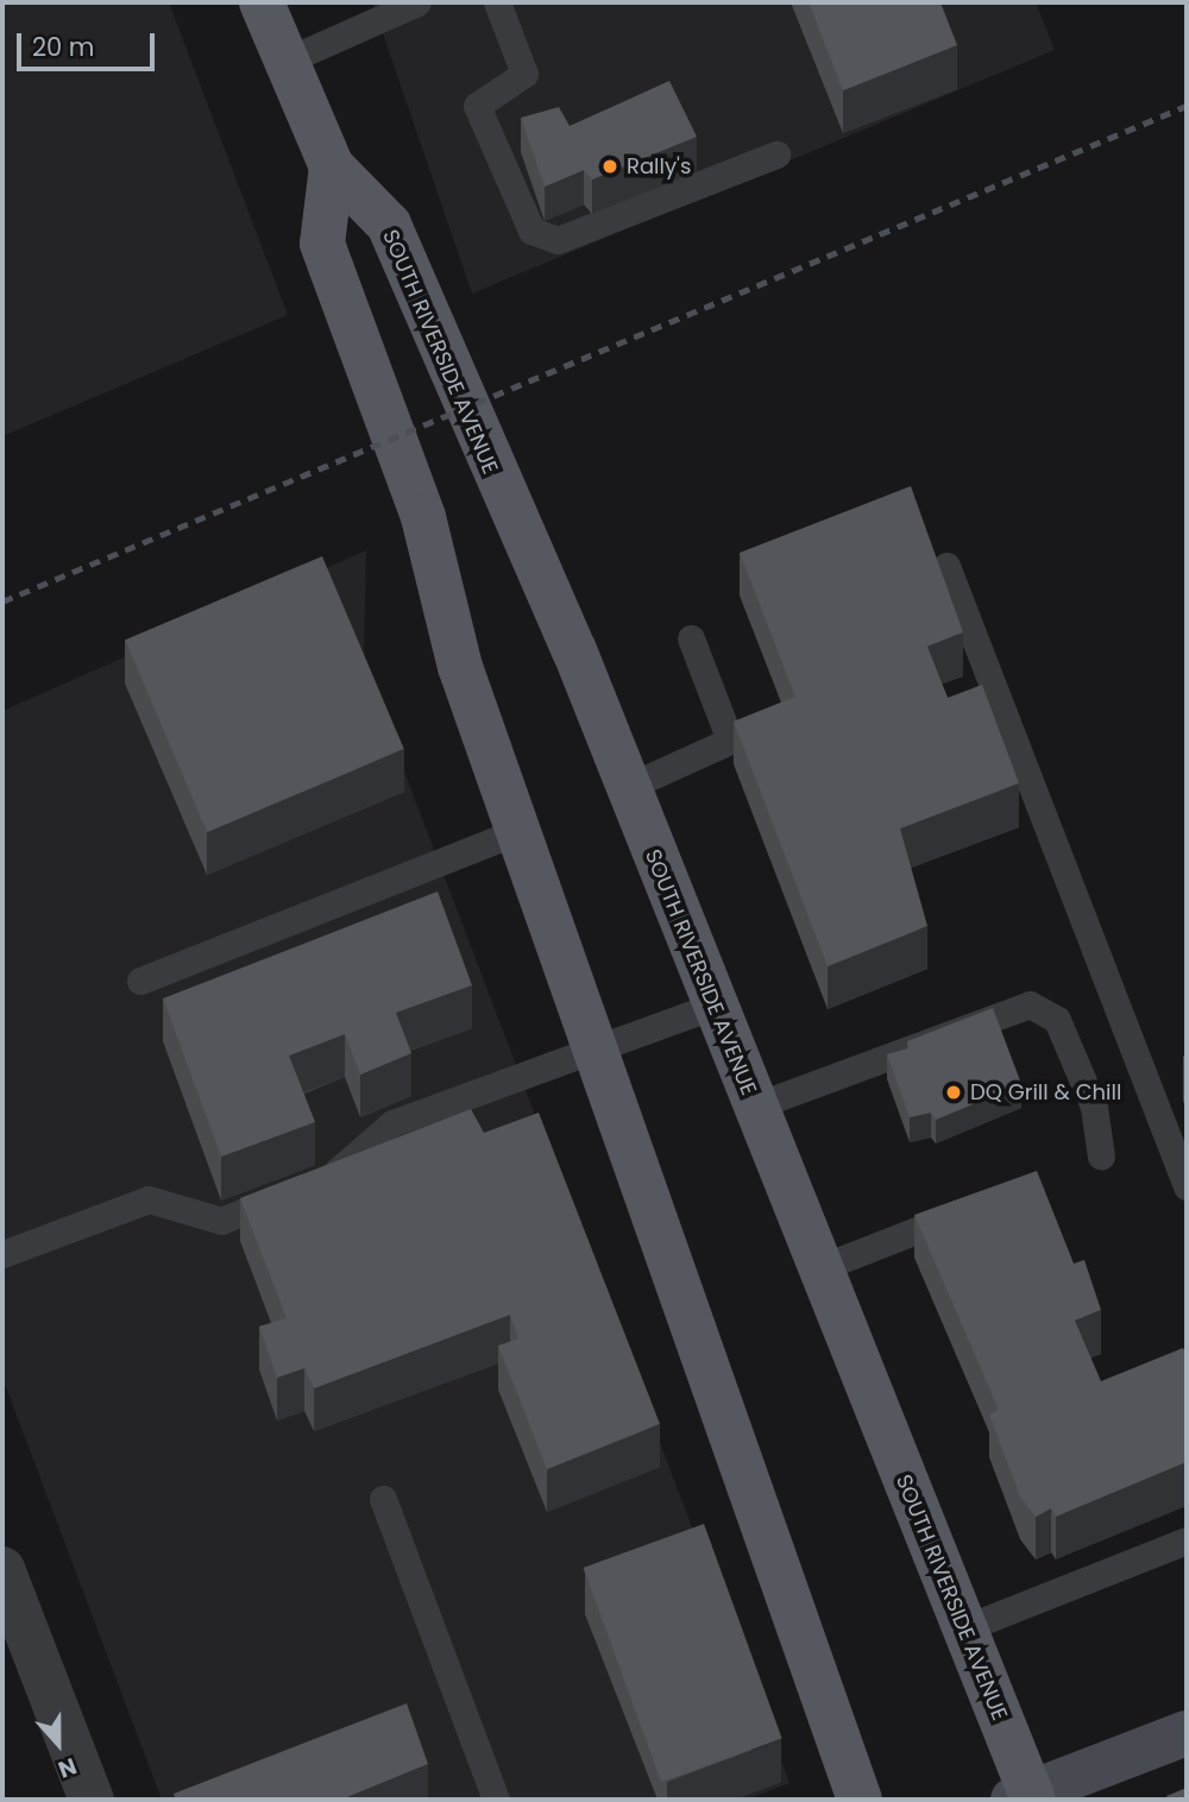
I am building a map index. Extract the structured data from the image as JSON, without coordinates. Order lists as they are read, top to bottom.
{
  "streets": {
    "main road": ["SOUTH RIVERSIDE AVENUE"]
  },
  "places": ["Rally's", "DQ Grill & Chill"],
  "scale_bar": "20 m",
  "north": "bottom"
}
